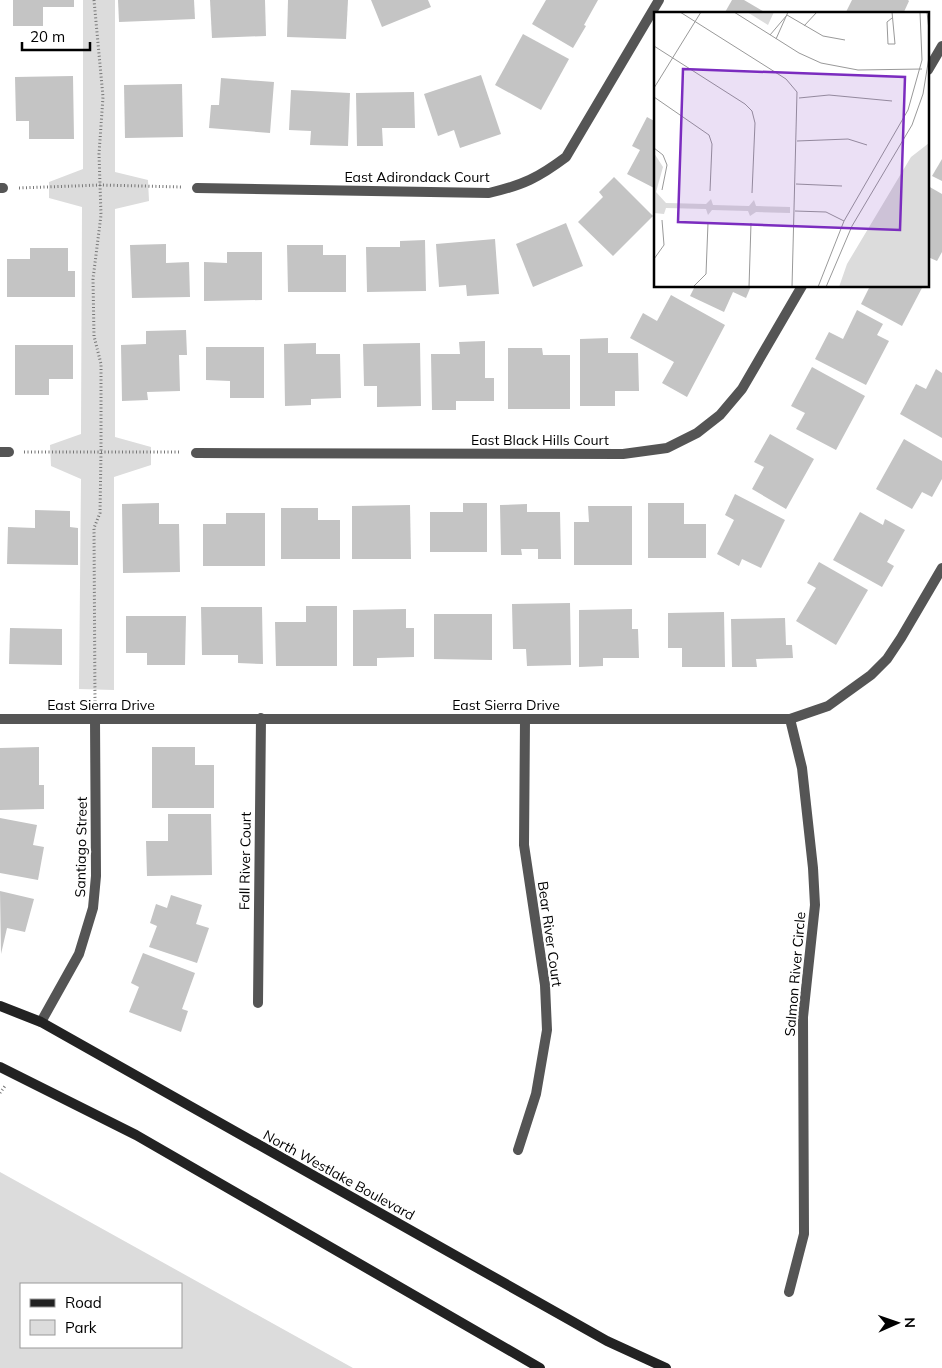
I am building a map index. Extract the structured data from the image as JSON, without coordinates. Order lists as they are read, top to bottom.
{
  "streets": {
    "main road": ["North Westlake Boulevard"],
    "street": [
      "East Adirondack Court",
      "East Black Hills Court",
      "East Sierra Drive",
      "Santiago Street",
      "Fall River Court",
      "Bear River Court",
      "Salmon River Circle"
    ]
  },
  "crossings": [
    ["East Sierra Drive", "Santiago Street"],
    ["East Sierra Drive", "Fall River Court"],
    ["East Sierra Drive", "Bear River Court"],
    ["East Sierra Drive", "Salmon River Circle"],
    ["Santiago Street", "North Westlake Boulevard"]
  ],
  "legend": ["Road", "Park"],
  "scale_bar": "20 m",
  "north": "right"
}
